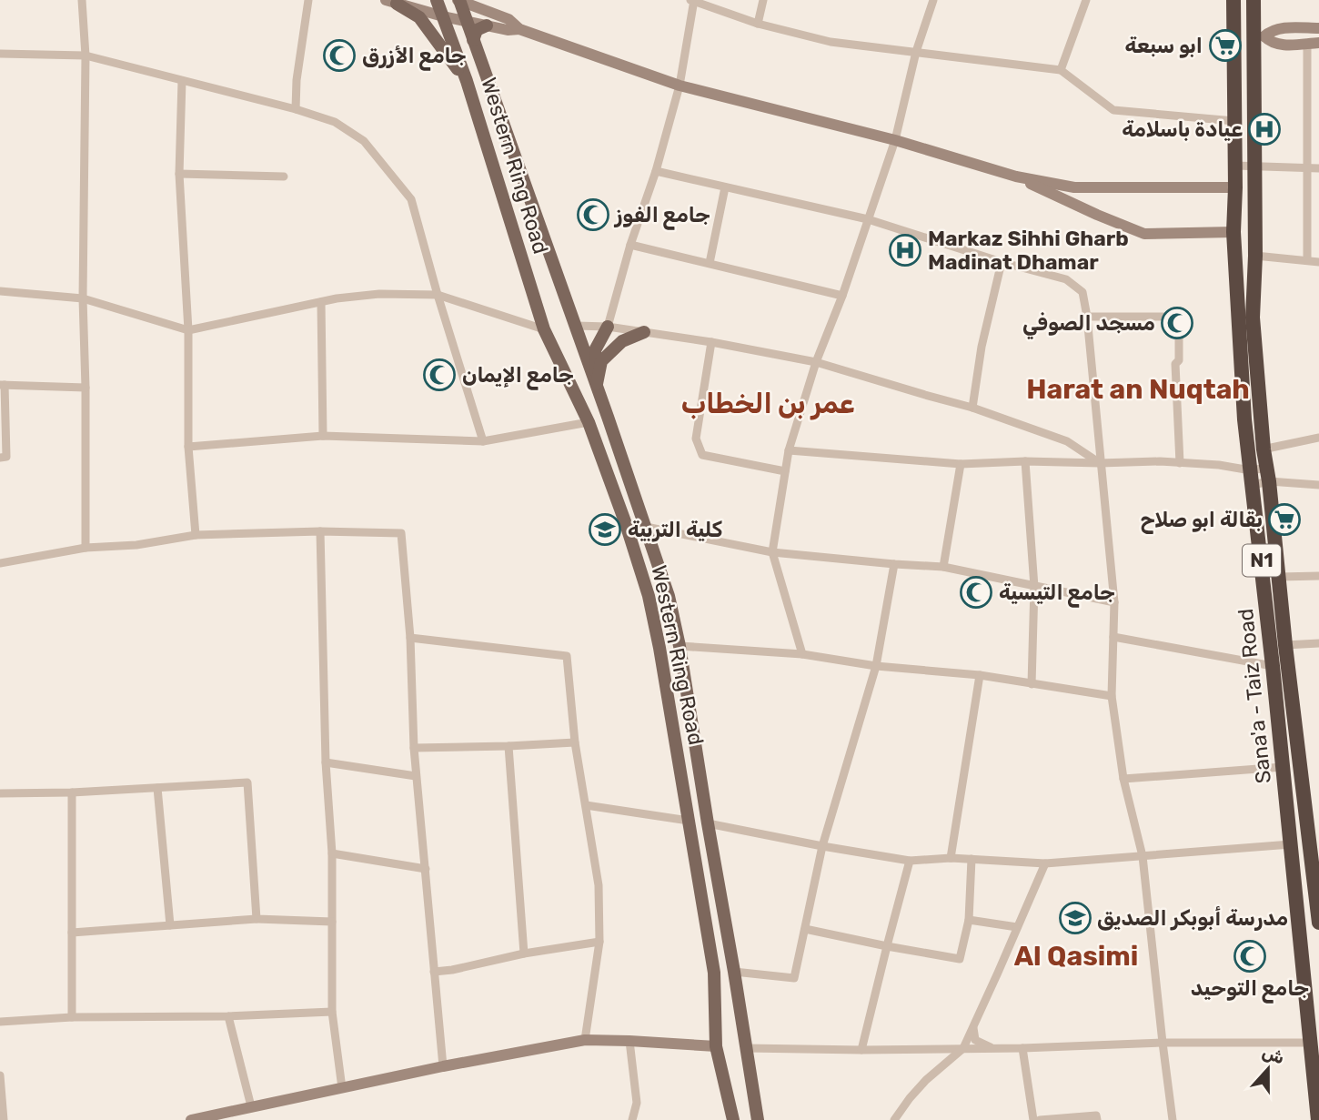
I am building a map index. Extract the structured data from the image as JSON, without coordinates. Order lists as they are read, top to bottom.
{
  "streets": {
    "highway": ["N1", "Sana'a - Taiz Road"],
    "main road": ["Western Ring Road"]
  },
  "districts": ["Harat an Nuqtah", "عمر بن الخطاب", "Al Qasimi"],
  "places": {
    "supermarket": ["ابو سبعة", "بقالة ابو صلاح"],
    "mosque": [
      "جامع الأزرق",
      "جامع الفوز",
      "مسجد الصوفي",
      "جامع الإيمان",
      "جامع التيسية",
      "جامع التوحيد"
    ],
    "hospital": ["عيادة باسلامة", "Markaz Sihhi Gharb Madinat Dhamar"],
    "school or university": ["كلية التربية", "مدرسة أبوبكر الصديق"]
  },
  "north": "top"
}
